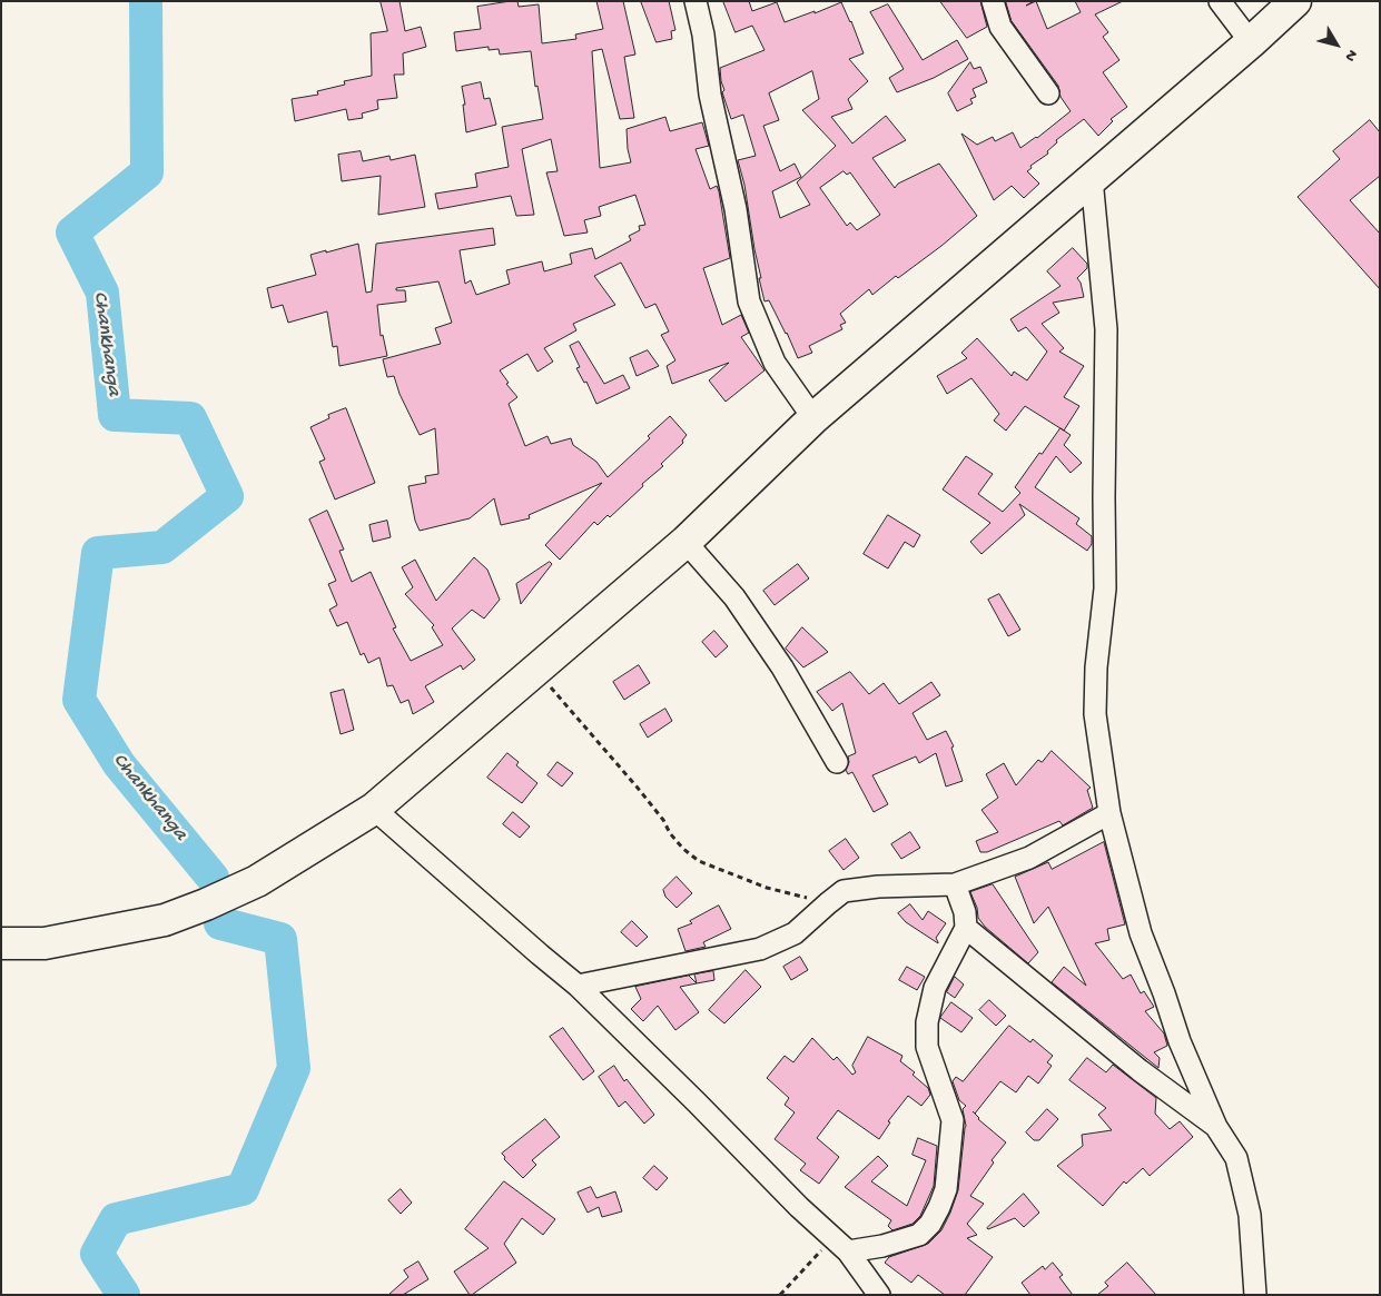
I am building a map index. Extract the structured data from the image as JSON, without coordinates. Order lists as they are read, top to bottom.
{
  "water": ["Chankhanga"],
  "north": "bottom right"
}
